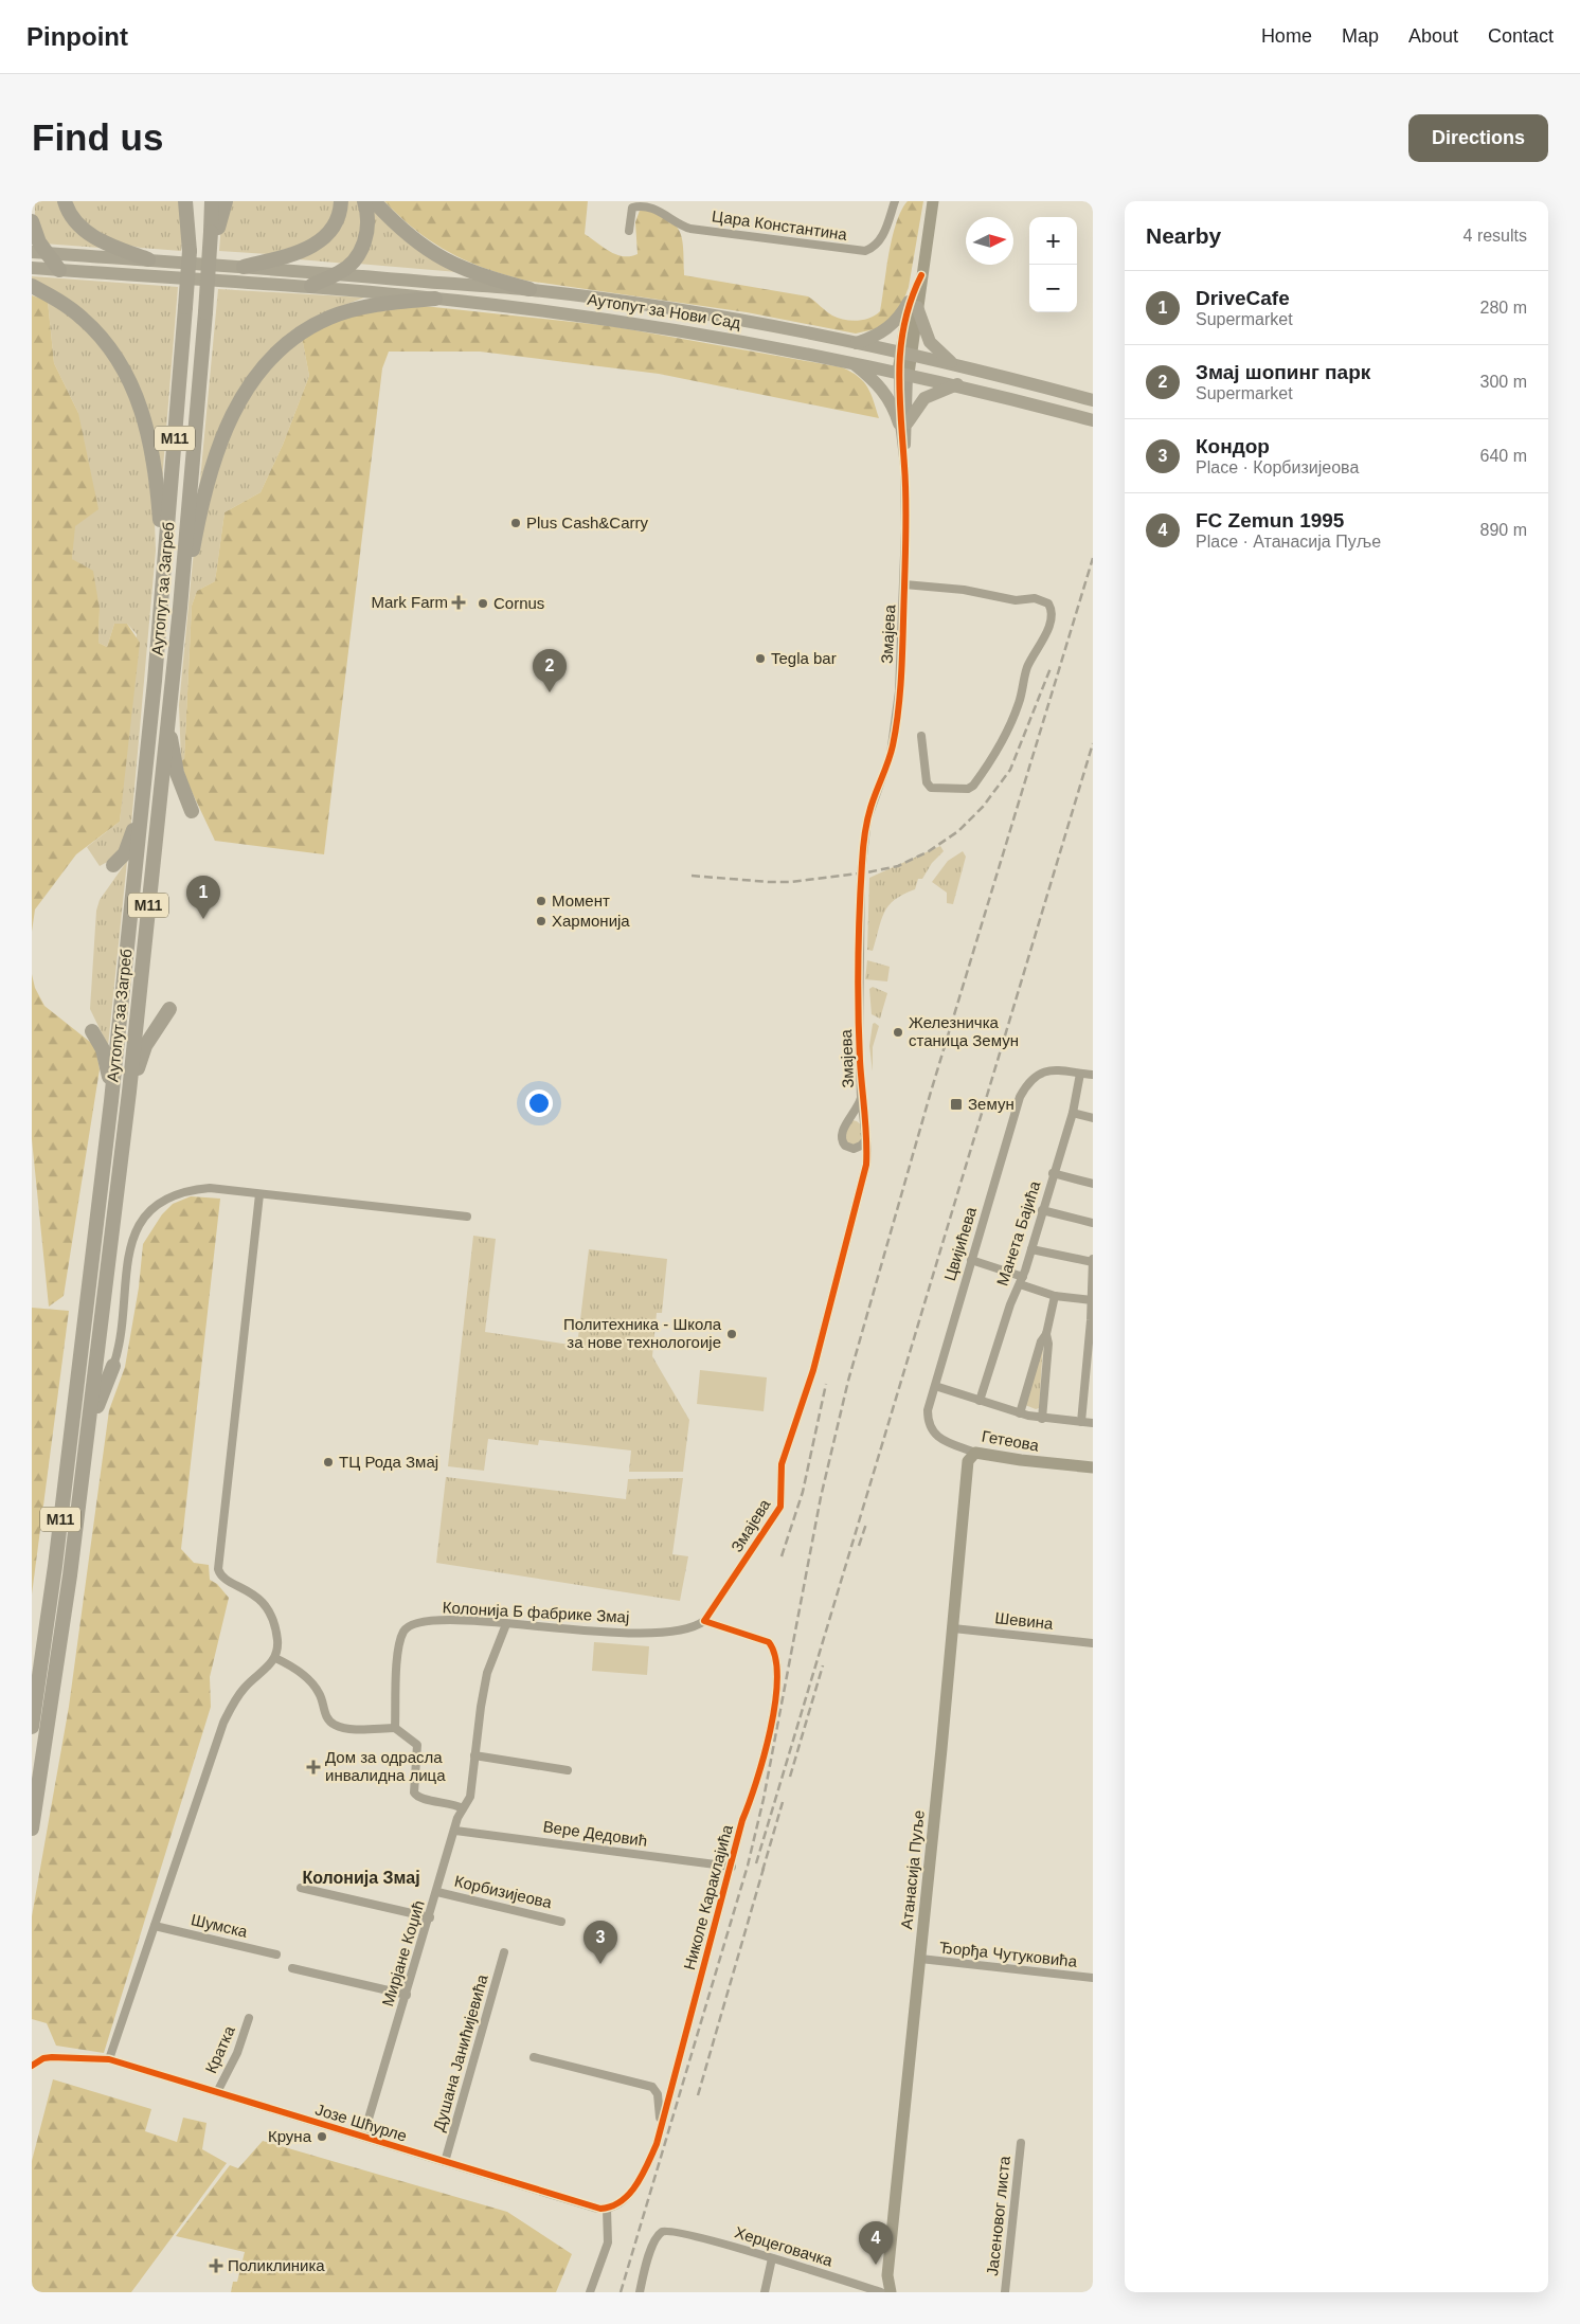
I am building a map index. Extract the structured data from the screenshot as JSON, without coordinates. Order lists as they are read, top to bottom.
{
  "streets": {
    "highway": ["M11", "Аутопут за Загреб"],
    "main road": ["Аутопут за Нови Сад"],
    "street": [
      "Цара Константина",
      "Змајева",
      "Манета Бајића",
      "Цвијићева",
      "Гетеова",
      "Колонија Б фабрике Змај",
      "Шевина",
      "Вере Дедовић",
      "Атанасија Пуље",
      "Корбизијеова",
      "Николе Караклајића",
      "Шумска",
      "Мирјане Коџић",
      "Ђорђа Чутуковића",
      "Кратка",
      "Душана Јанићијевића",
      "Јозе Шћурле",
      "Јасеновог листа",
      "Херцеговачка"
    ]
  },
  "crossings": [
    ["Аутопут за Нови Сад", "Змајева"],
    ["Змајева", "Колонија Б фабрике Змај"],
    ["Змајева", "Николе Караклајића"],
    ["Манета Бајића", "Цвијићева"],
    ["Цвијићева", "Гетеова"],
    ["Гетеова", "Атанасија Пуље"],
    ["Колонија Б фабрике Змај", "Николе Караклајића"],
    ["Колонија Б фабрике Змај", "Мирјане Коџић"],
    ["Шевина", "Атанасија Пуље"],
    ["Вере Дедовић", "Николе Караклајића"],
    ["Вере Дедовић", "Мирјане Коџић"],
    ["Атанасија Пуље", "Ђорђа Чутуковића"],
    ["Корбизијеова", "Мирјане Коџић"],
    ["Николе Караклајића", "Јозе Шћурле"],
    ["Мирјане Коџић", "Јозе Шћурле"],
    ["Кратка", "Јозе Шћурле"],
    ["Душана Јанићијевића", "Јозе Шћурле"]
  ],
  "districts": ["Колонија Змај"],
  "places": {
    "other": [
      "Plus Cash&Carry",
      "Cornus",
      "Tegla bar",
      "Момент",
      "Хармонија",
      "Железничка станица Земун",
      "Политехника - Школа за нове технологоије",
      "ТЦ Рода Змај",
      "Круна"
    ],
    "health": ["Mark Farm", "Дом за одрасла инвалидна лица", "Поликлиника"],
    "transit": ["Земун"]
  },
  "north": "right",
  "page": {
    "header": "Pinpoint",
    "nav": [
      "Home",
      "Map",
      "About",
      "Contact"
    ],
    "buttons": "Directions",
    "title": "Find us",
    "heading": ["Nearby", "4 results"],
    "map_buttons": ["+", "−"],
    "list": [
      {
        "mark": "1",
        "name": "DriveCafe",
        "note": "Supermarket",
        "value": "280 m"
      },
      {
        "mark": "2",
        "name": "Змај шопинг парк",
        "note": "Supermarket",
        "value": "300 m"
      },
      {
        "mark": "3",
        "name": "Кондор",
        "note": "Place · Корбизијеова",
        "value": "640 m"
      },
      {
        "mark": "4",
        "name": "FC Zemun 1995",
        "note": "Place · Атанасија Пуље",
        "value": "890 m"
      }
    ],
    "pins": [
      "2",
      "1",
      "3",
      "4"
    ]
  }
}
